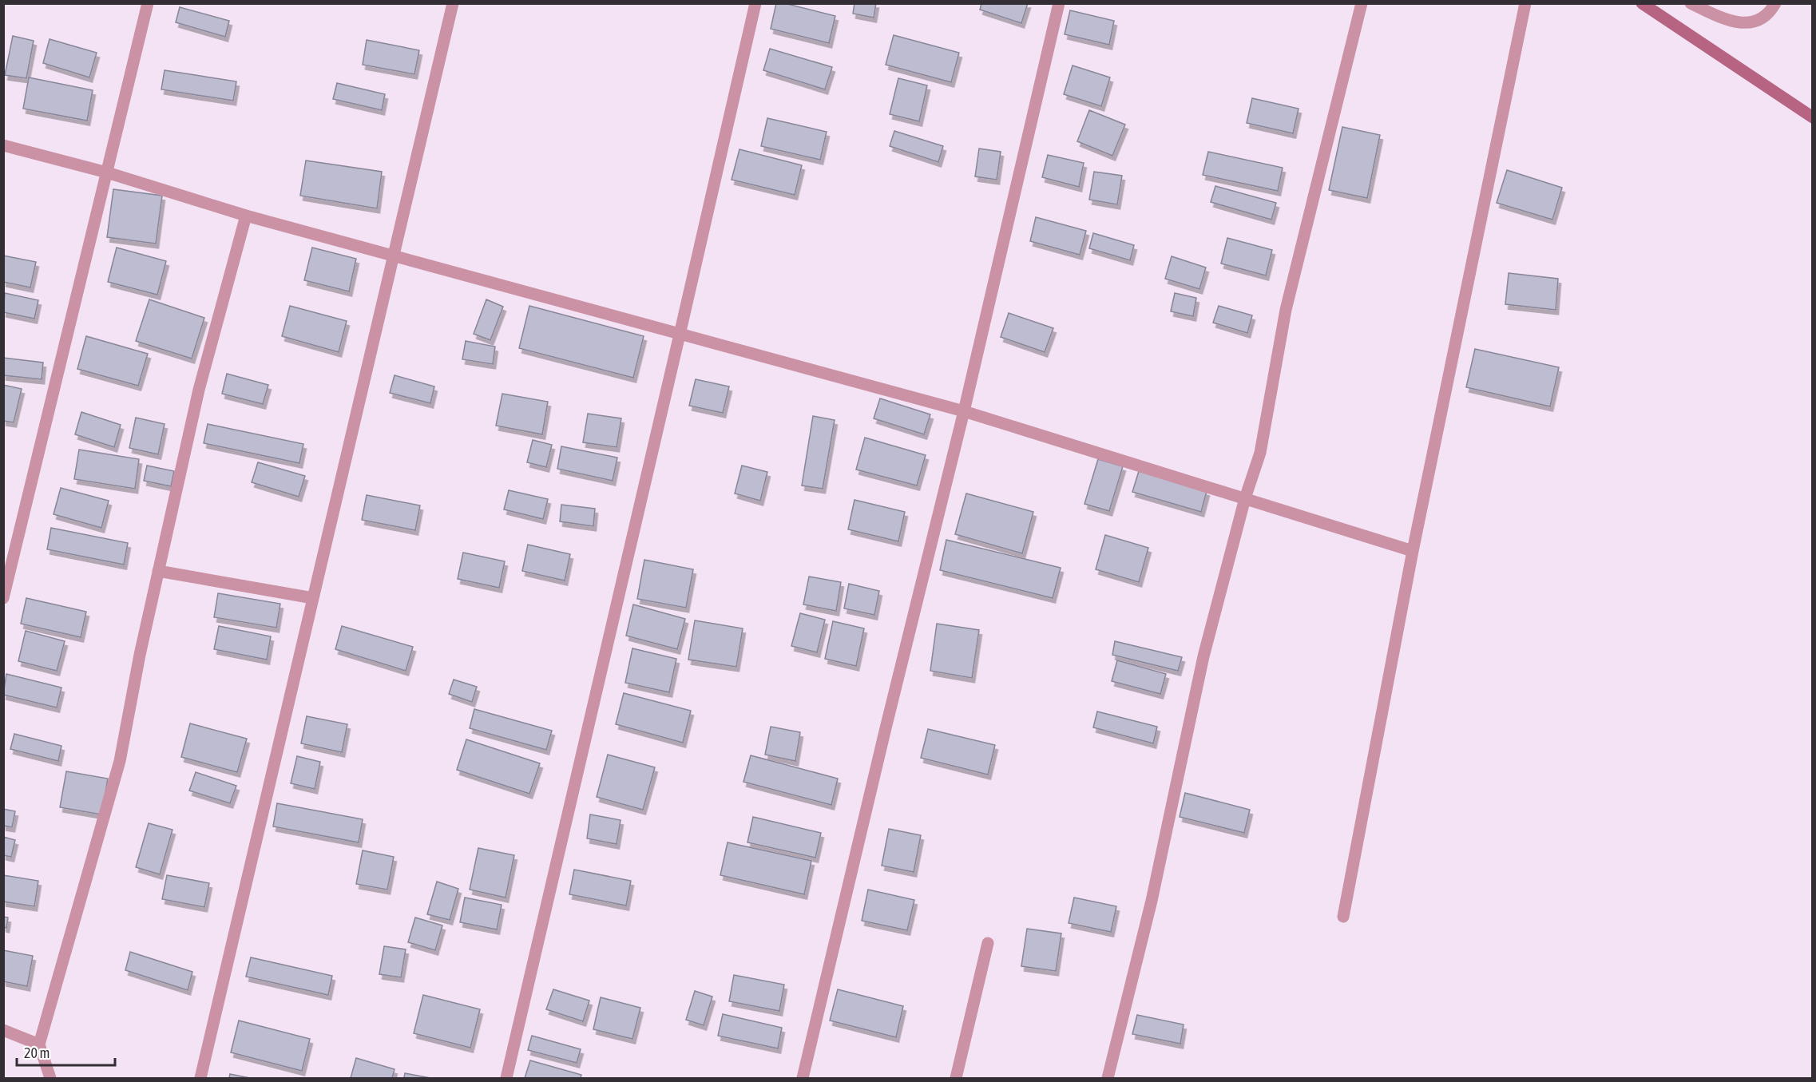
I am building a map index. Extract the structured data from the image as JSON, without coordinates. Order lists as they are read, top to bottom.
{
  "scale_bar": "20 m"
}
